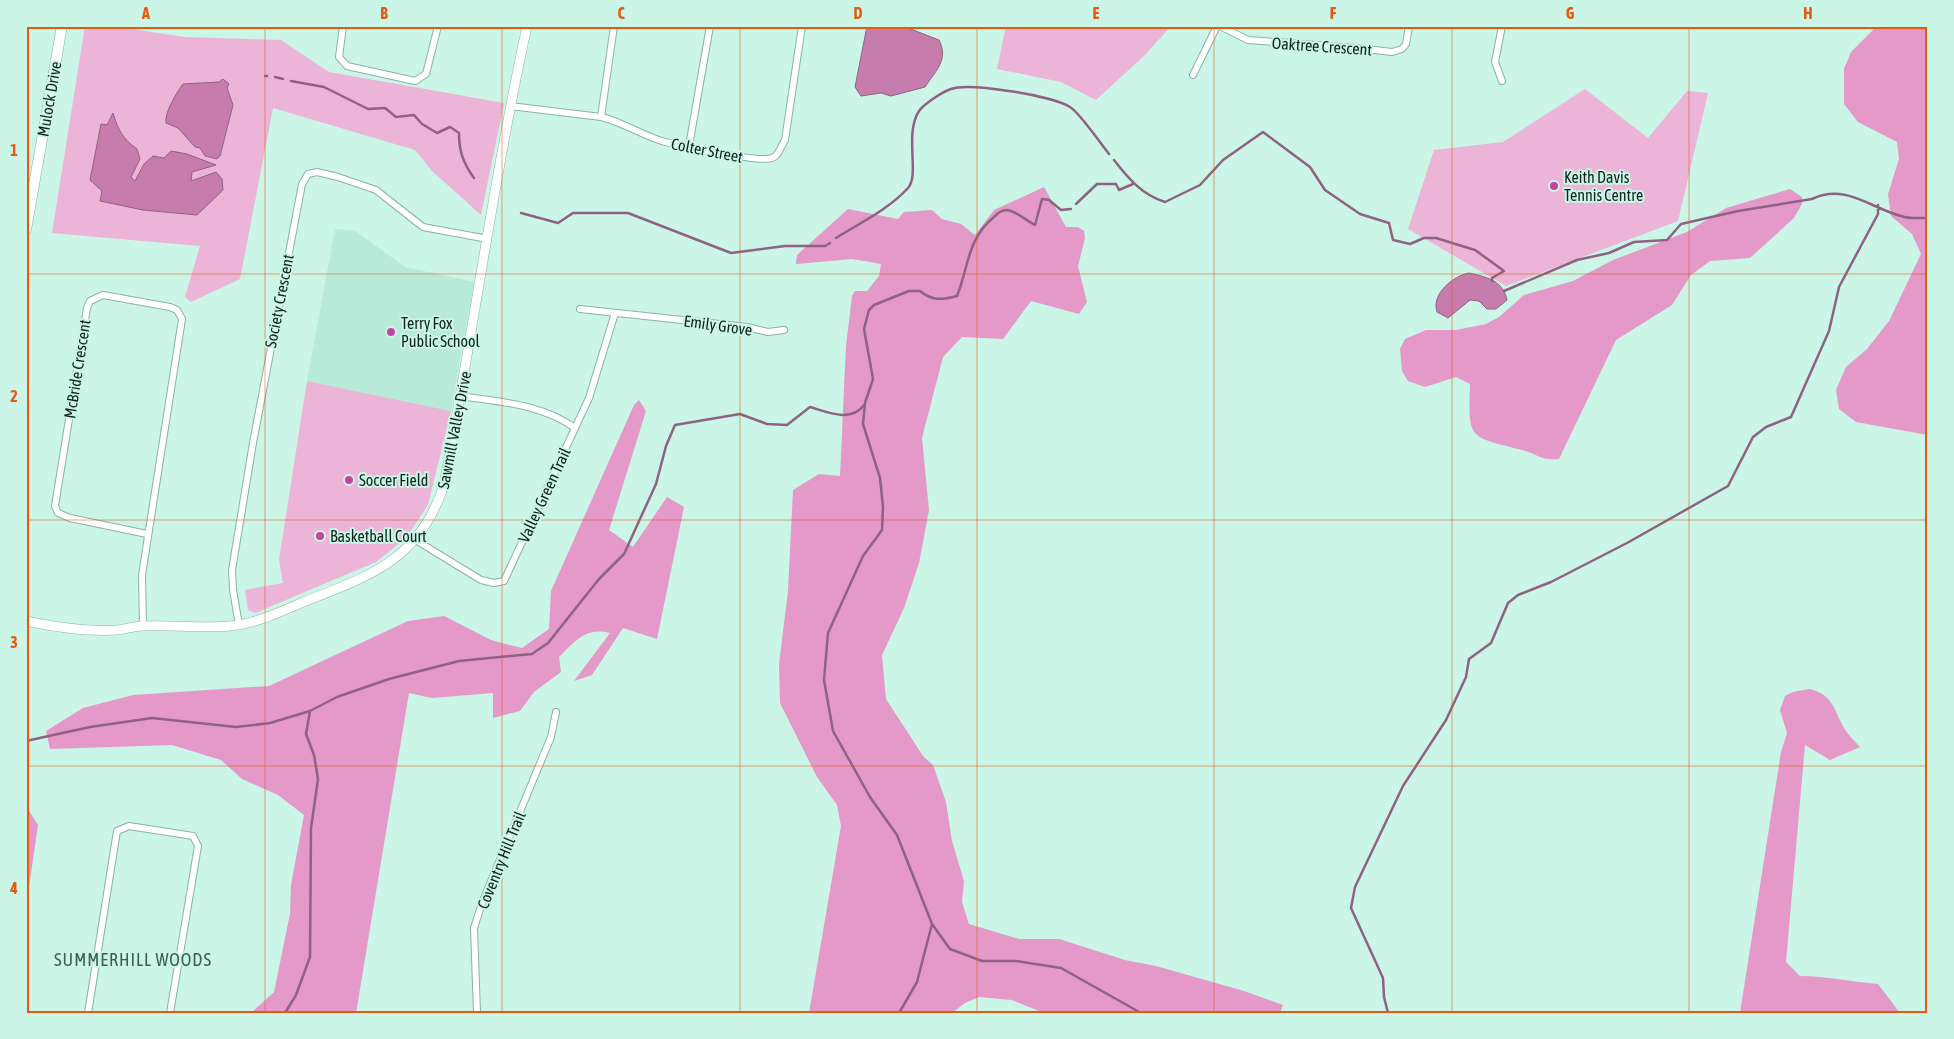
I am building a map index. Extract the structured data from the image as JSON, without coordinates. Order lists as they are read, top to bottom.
{
  "streets": {
    "main road": ["Mulock Drive"],
    "street": [
      "Oaktree Crescent",
      "Colter Street",
      "Society Crescent",
      "Emily Grove",
      "McBride Crescent",
      "Sawmill Valley Drive",
      "Valley Green Trail",
      "Coventry Hill Trail"
    ]
  },
  "crossings": [
    ["Colter Street", "Sawmill Valley Drive"],
    ["Society Crescent", "Sawmill Valley Drive"],
    ["Emily Grove", "Valley Green Trail"],
    ["McBride Crescent", "Sawmill Valley Drive"],
    ["Sawmill Valley Drive", "Valley Green Trail"]
  ],
  "districts": ["SUMMERHILL WOODS"],
  "places": [
    "Keith Davis Tennis Centre",
    "Terry Fox Public School",
    "Soccer Field",
    "Basketball Court"
  ],
  "grid": {
    "columns": [
      "A",
      "B",
      "C",
      "D",
      "E",
      "F",
      "G",
      "H"
    ],
    "rows": [
      "1",
      "2",
      "3",
      "4"
    ]
  }
}
